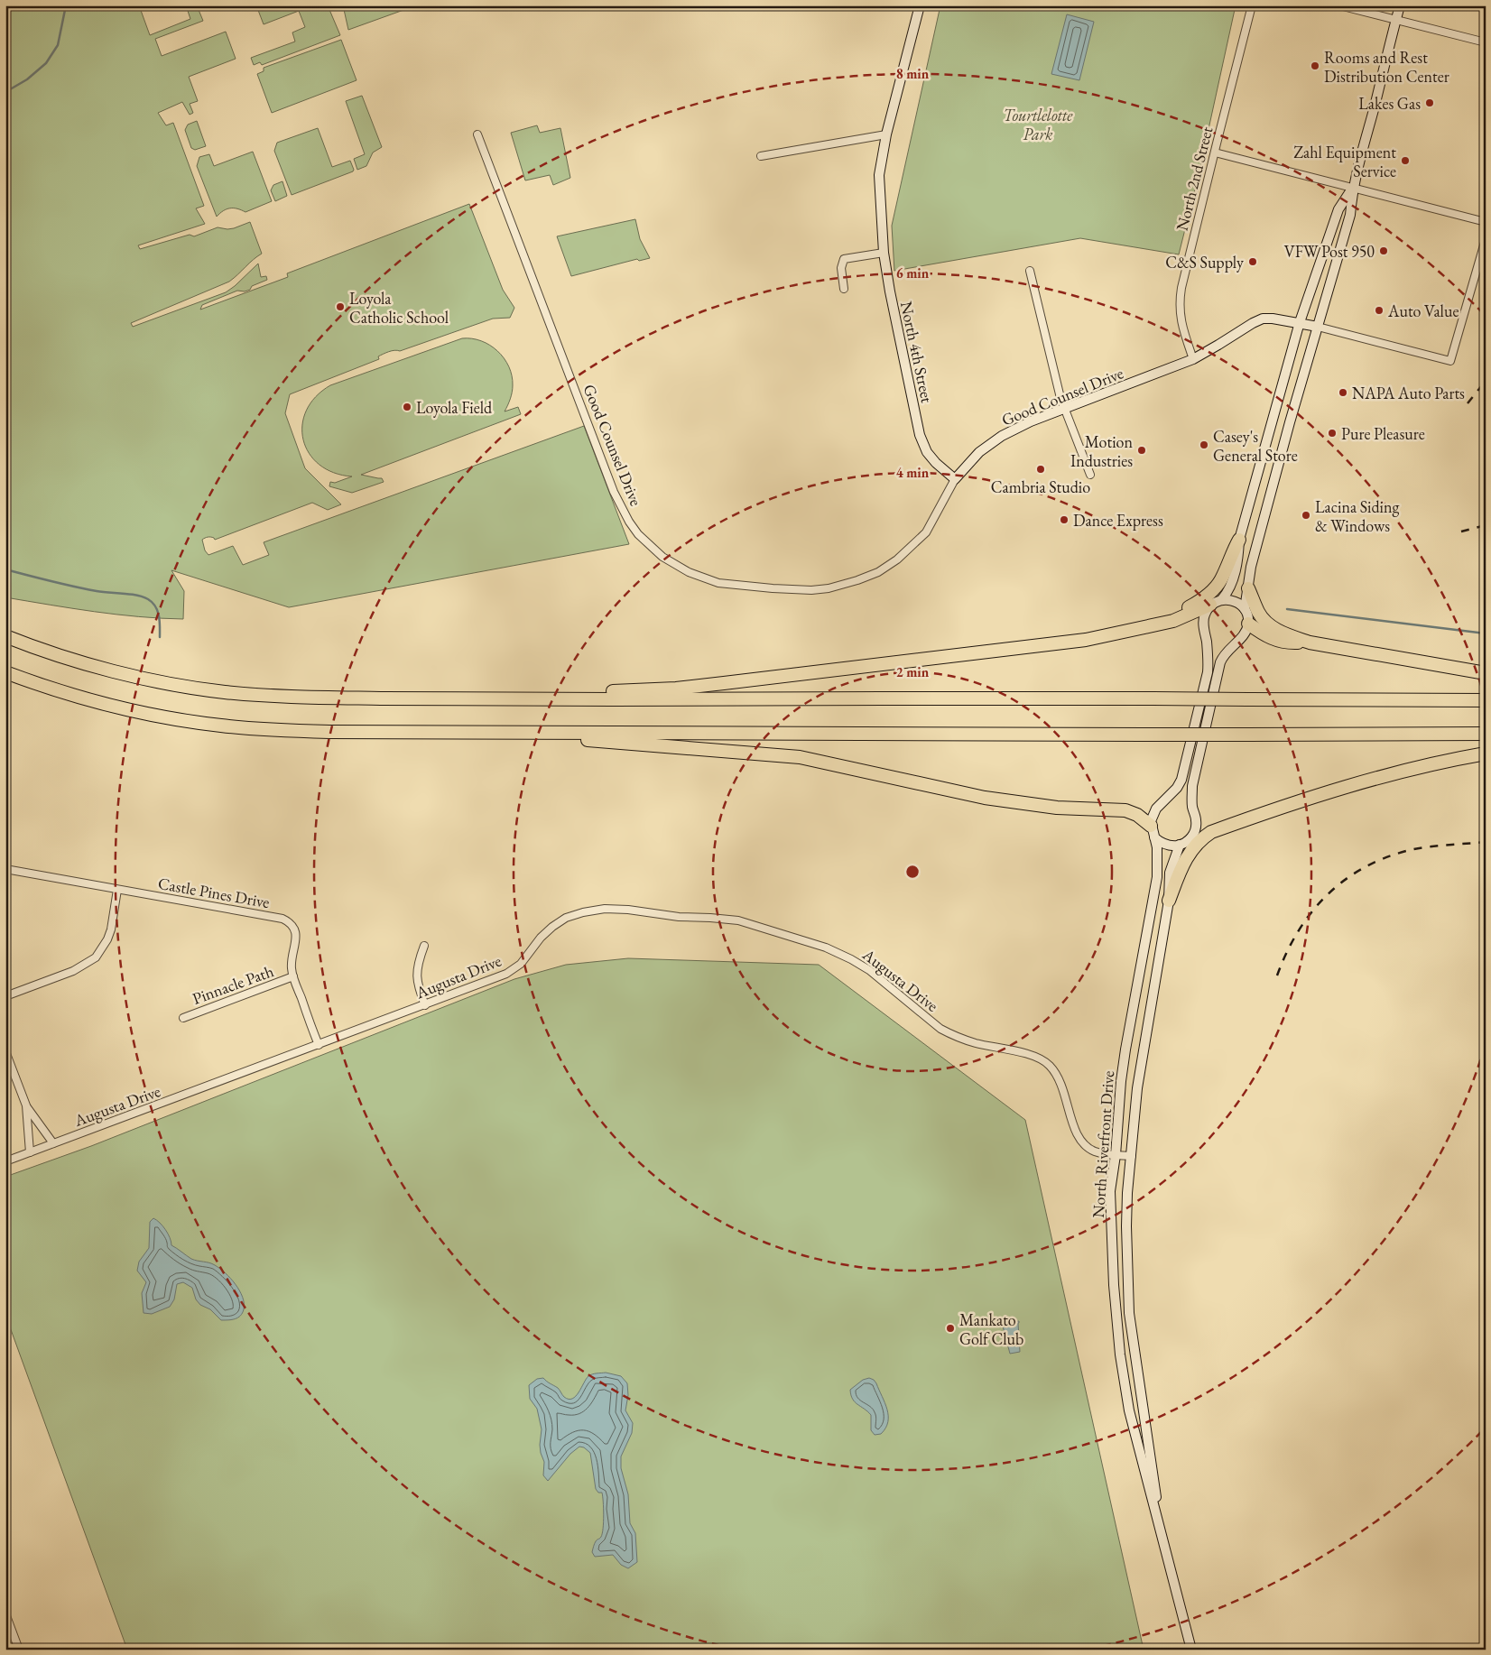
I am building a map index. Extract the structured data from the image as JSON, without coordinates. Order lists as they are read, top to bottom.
{
  "streets": {
    "main road": ["North 4th Street", "Good Counsel Drive", "North Riverfront Drive"],
    "street": [
      "North 2nd Street",
      "Castle Pines Drive",
      "Augusta Drive",
      "Pinnacle Path"
    ]
  },
  "crossings": [
    ["North 2nd Street", "Good Counsel Drive"],
    ["North 4th Street", "Good Counsel Drive"],
    ["Castle Pines Drive", "Augusta Drive"],
    ["Castle Pines Drive", "Pinnacle Path"],
    ["Augusta Drive", "North Riverfront Drive"]
  ],
  "parks": ["Tourtlelotte Park"],
  "places": [
    "Rooms and Rest Distribution Center",
    "Lakes Gas",
    "Zahl Equipment Service",
    "VFW Post 950",
    "C&S Supply",
    "Loyola Catholic School",
    "Auto Value",
    "NAPA Auto Parts",
    "Loyola Field",
    "Pure Pleasure",
    "Casey's General Store",
    "Motion Industries",
    "Cambria Studio",
    "Lacina Siding & Windows",
    "Dance Express",
    "Mankato Golf Club"
  ],
  "rings": [
    "8 min",
    "6 min",
    "4 min",
    "2 min"
  ]
}
